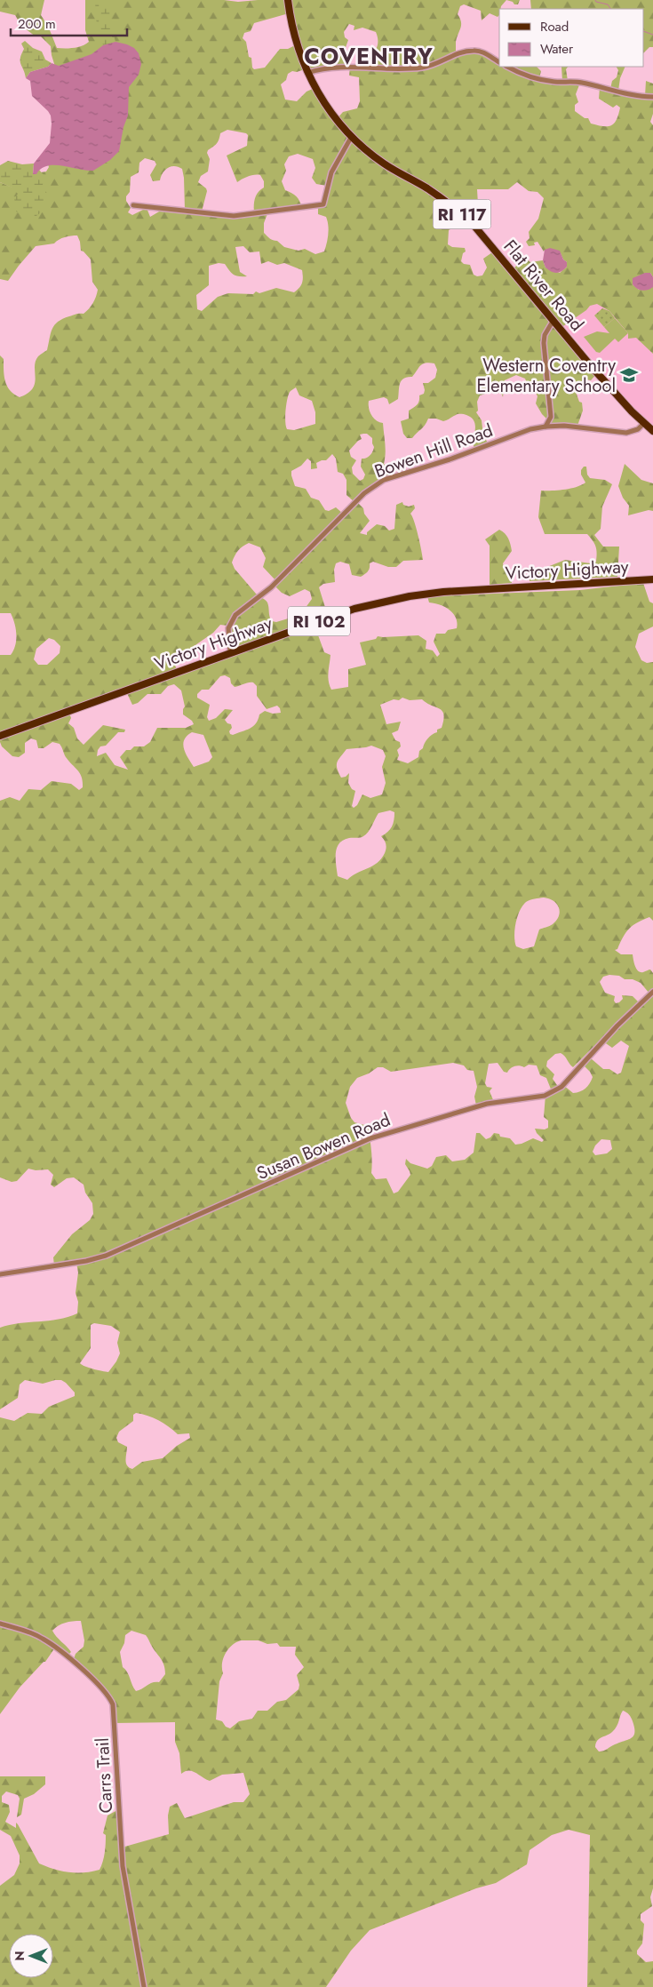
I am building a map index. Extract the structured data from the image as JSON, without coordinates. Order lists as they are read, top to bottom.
{
  "streets": {
    "main road": [
      "RI 117",
      "Flat River Road",
      "Victory Highway",
      "RI 102"
    ],
    "street": ["Bowen Hill Road", "Susan Bowen Road", "Carrs Trail"]
  },
  "crossings": [
    ["Flat River Road", "Bowen Hill Road"],
    ["Bowen Hill Road", "Victory Highway"]
  ],
  "districts": ["COVENTRY"],
  "places": {
    "school or university": ["Western Coventry Elementary School"]
  },
  "legend": ["Road", "Water"],
  "scale_bar": "200 m",
  "north": "left"
}
